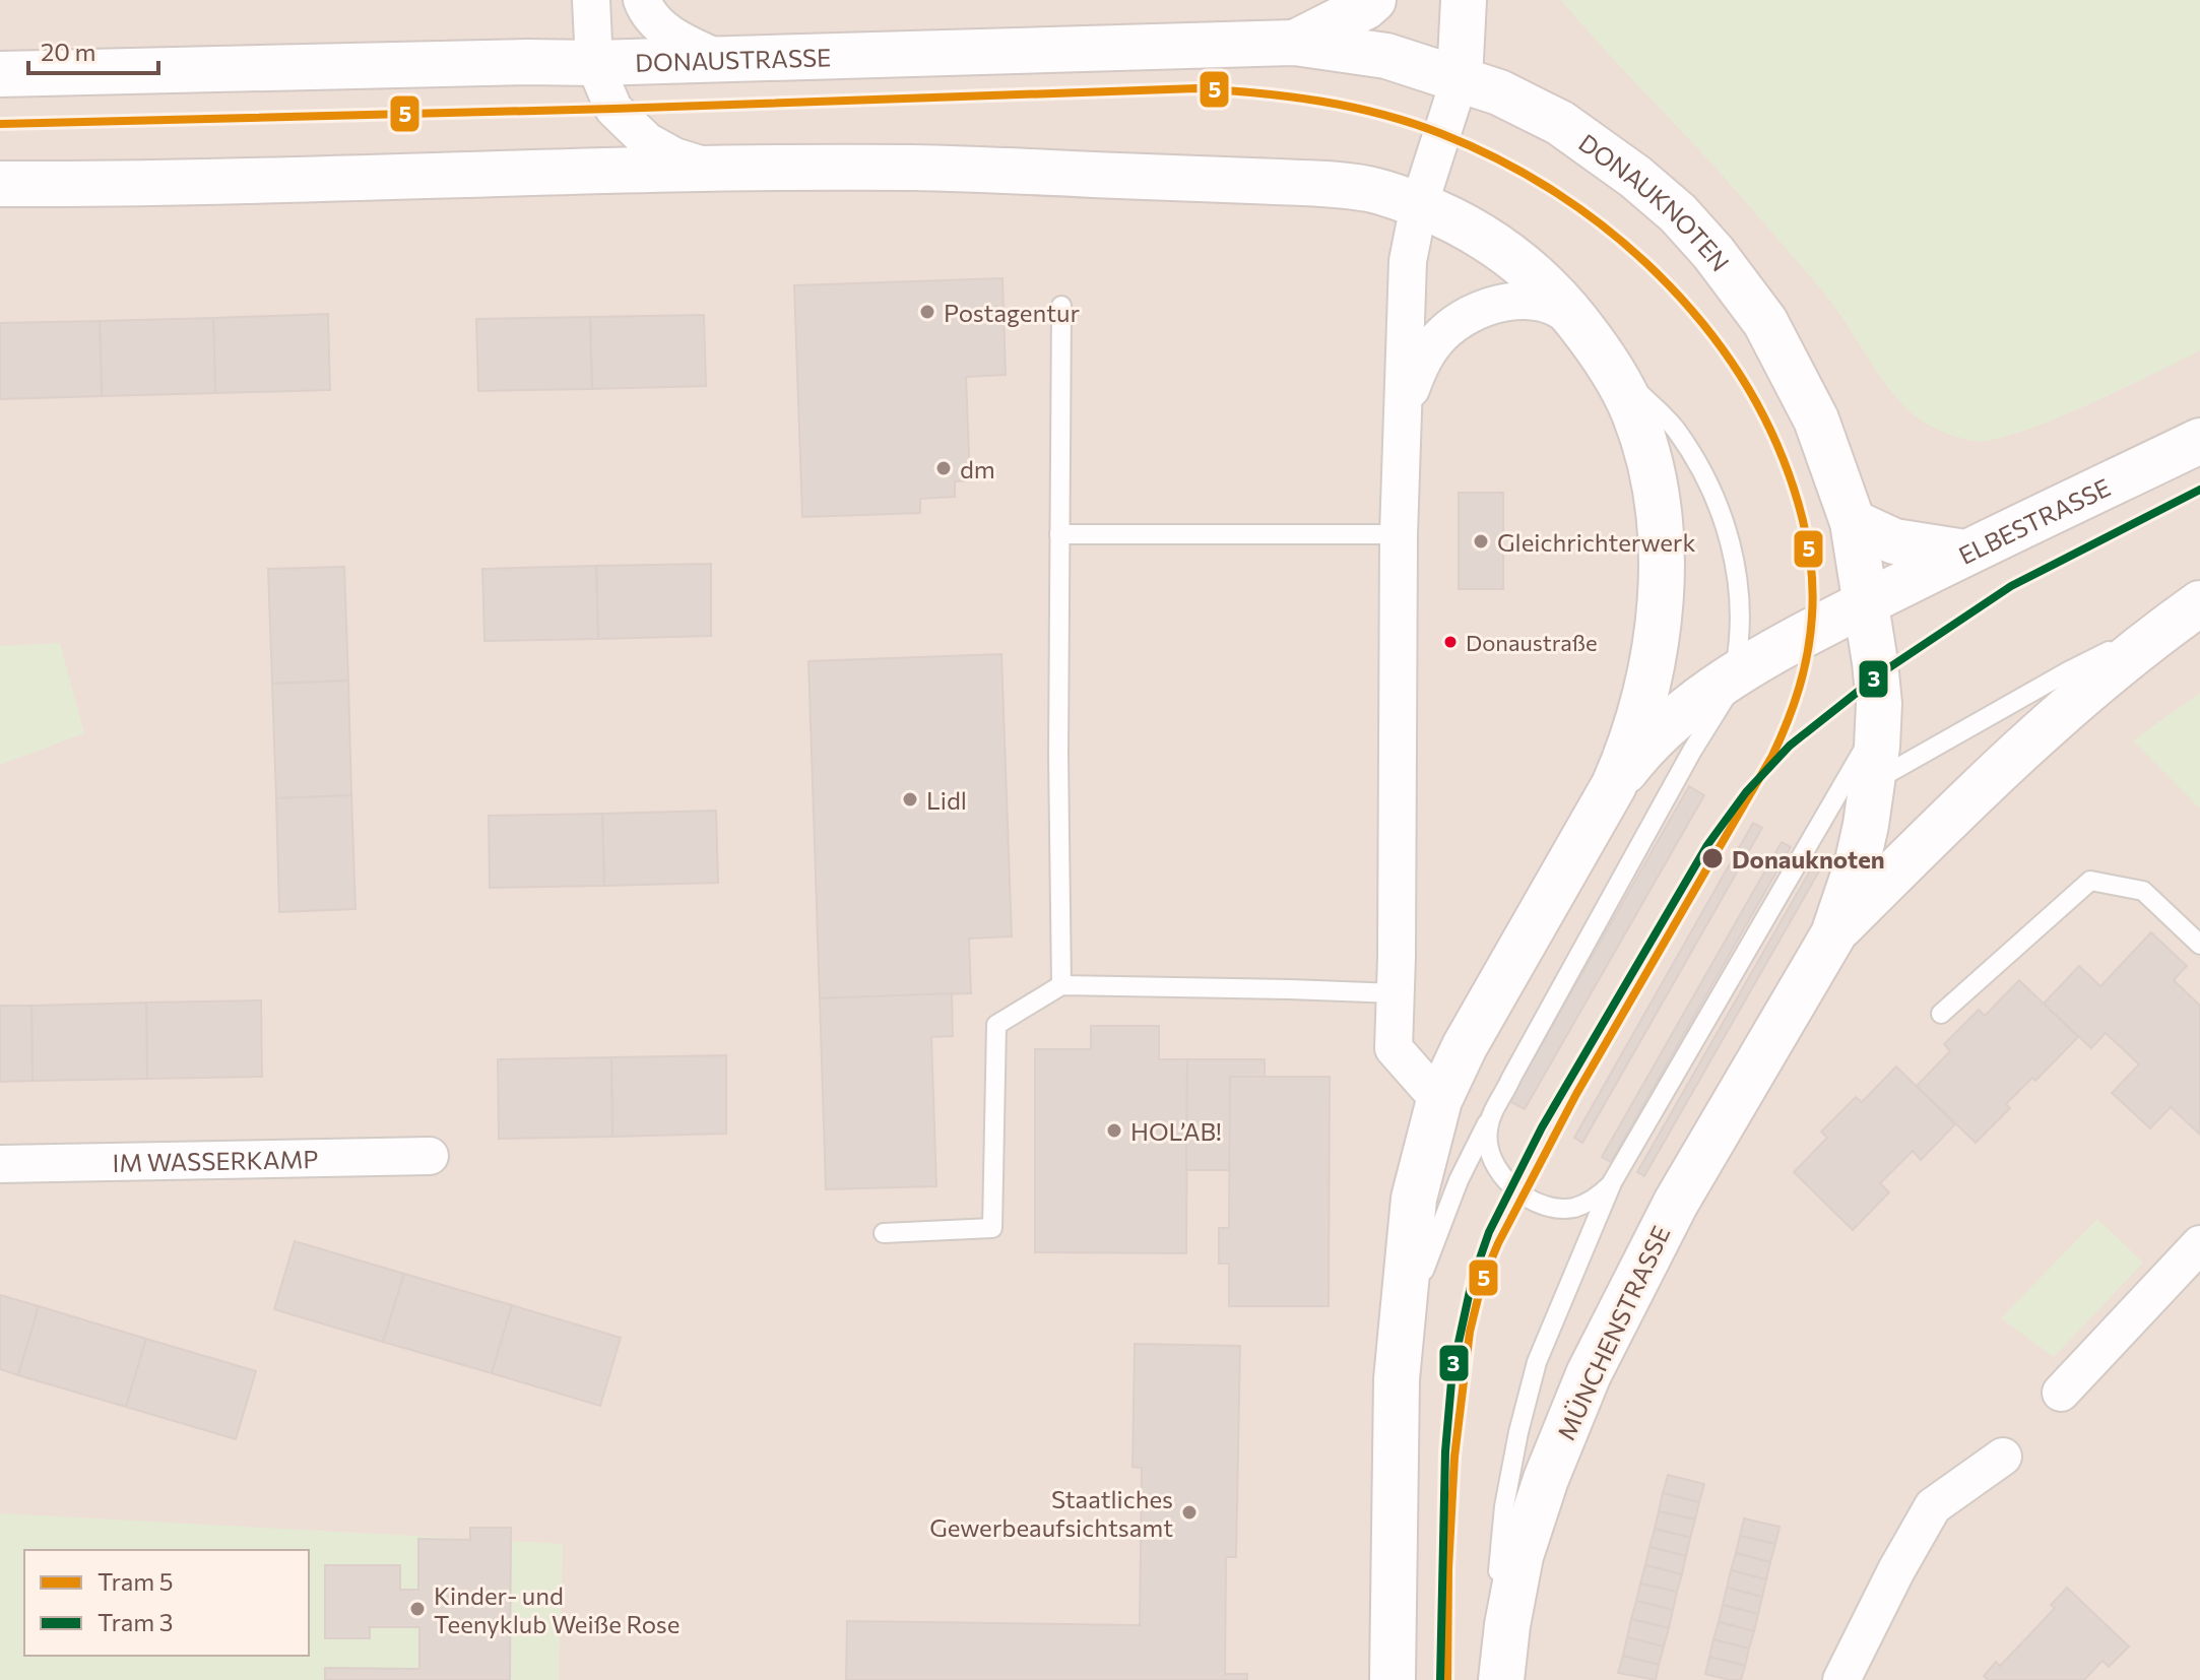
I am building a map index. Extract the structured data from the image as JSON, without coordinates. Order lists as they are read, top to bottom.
{
  "streets": {
    "main road": [
      "DONAUSTRASSE",
      "DONAUKNOTEN",
      "ELBESTRASSE",
      "MÜNCHENSTRASSE"
    ],
    "street": ["IM WASSERKAMP"]
  },
  "crossings": [
    ["DONAUSTRASSE", "DONAUKNOTEN"],
    ["DONAUKNOTEN", "ELBESTRASSE"],
    ["DONAUKNOTEN", "MÜNCHENSTRASSE"]
  ],
  "places": [
    "Postagentur",
    "dm",
    "Gleichrichterwerk",
    "Donaustraße",
    "Lidl",
    "Donauknoten",
    "HOL’AB!",
    "Staatliches Gewerbeaufsichtsamt",
    "Kinder- und Teenyklub Weiße Rose"
  ],
  "lines": ["tram line 5", "tram line 3"],
  "legend": ["Tram 5", "Tram 3"],
  "scale_bar": "20 m"
}
